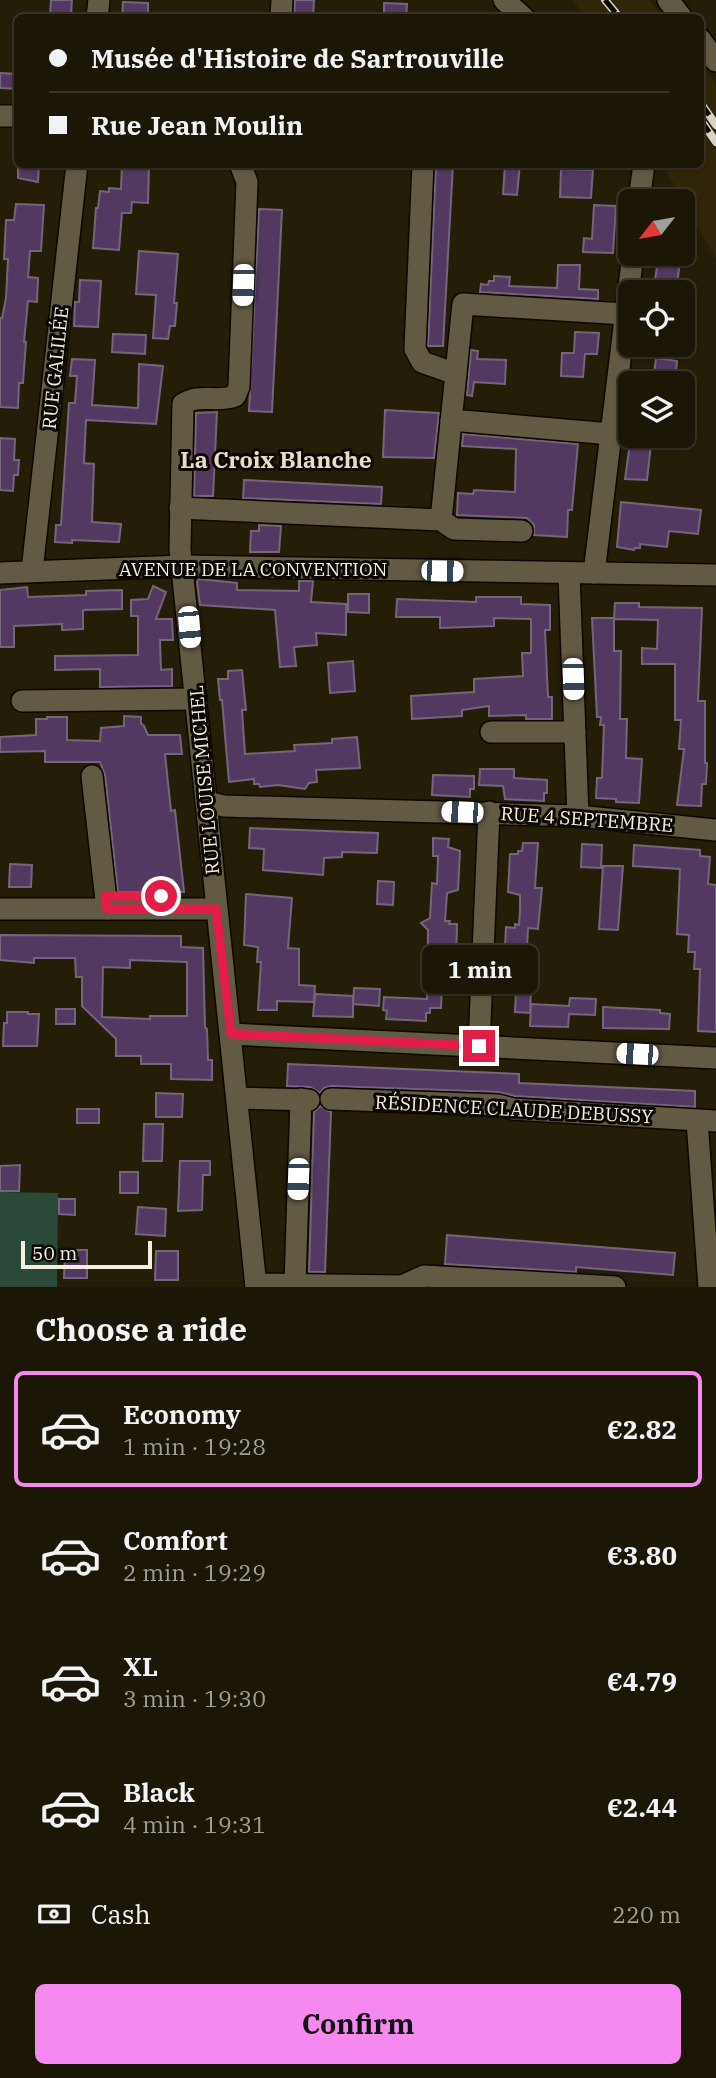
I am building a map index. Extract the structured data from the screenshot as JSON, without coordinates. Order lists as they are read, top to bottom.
{
  "streets": {
    "street": [
      "RUE GALILÉE",
      "AVENUE DE LA CONVENTION",
      "RUE LOUISE MICHEL",
      "RUE 4 SEPTEMBRE",
      "RÉSIDENCE CLAUDE DEBUSSY"
    ]
  },
  "crossings": [
    ["RUE GALILÉE", "AVENUE DE LA CONVENTION"],
    ["AVENUE DE LA CONVENTION", "RUE LOUISE MICHEL"],
    ["RUE LOUISE MICHEL", "RUE 4 SEPTEMBRE"]
  ],
  "districts": ["La Croix Blanche"],
  "scale_bar": "50 m",
  "north": "bottom left",
  "page": {
    "banner": ["Musée d'Histoire de Sartrouville", "Rue Jean Moulin"],
    "bubble": "1 min",
    "scale": "50 m",
    "heading": "Choose a ride",
    "list": [
      {
        "name": "Economy",
        "note": "1 min · 19:28",
        "value": "€2.82"
      },
      {
        "name": "Comfort",
        "note": "2 min · 19:29",
        "value": "€3.80"
      },
      {
        "name": "XL",
        "note": "3 min · 19:30",
        "value": "€4.79"
      },
      {
        "name": "Black",
        "note": "4 min · 19:31",
        "value": "€2.44"
      }
    ],
    "pay": ["Cash", "220 m"],
    "buttons": "Confirm"
  }
}
